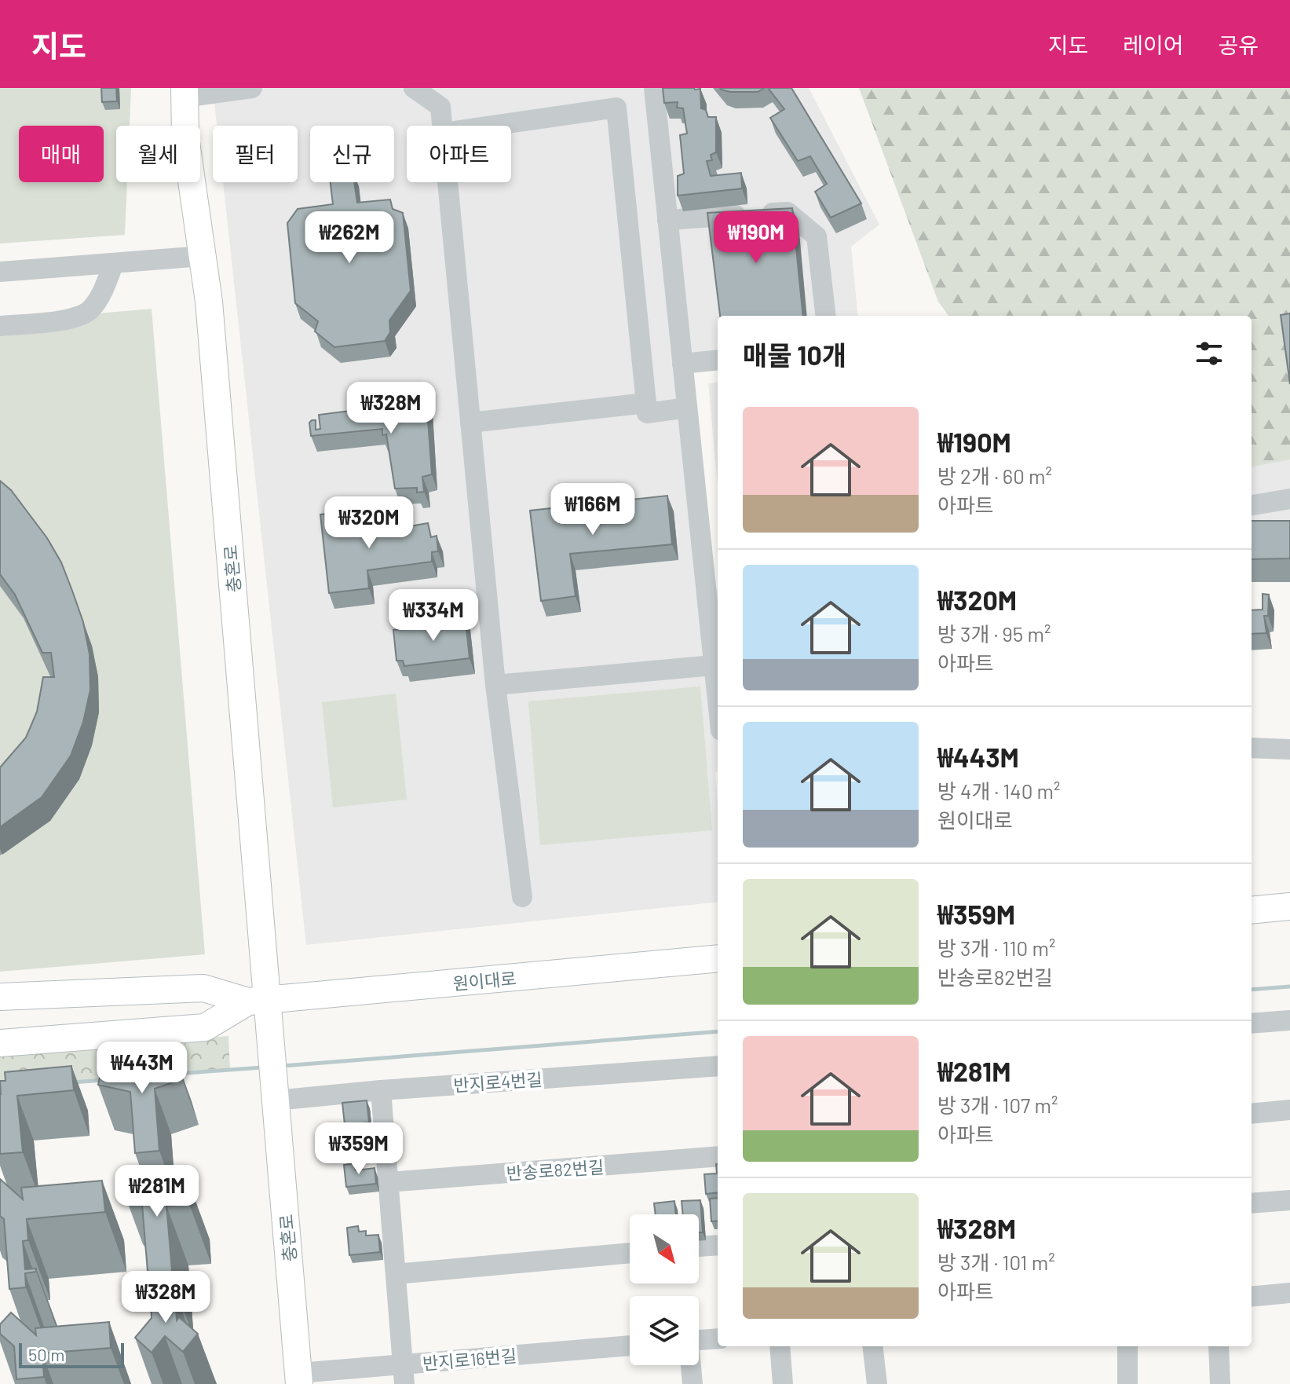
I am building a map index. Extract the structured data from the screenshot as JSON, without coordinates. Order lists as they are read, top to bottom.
{
  "streets": {
    "main road": ["충혼로", "원이대로"],
    "street": ["반지로4번길", "반송로82번길", "반지로16번길"]
  },
  "crossings": [
    ["충혼로", "원이대로"],
    ["충혼로", "반지로4번길"],
    ["충혼로", "반지로16번길"]
  ],
  "scale_bar": "50 m",
  "north": "bottom right",
  "page": {
    "header": "지도",
    "nav": ["지도", "레이어", "공유"],
    "chip": [
      "매매",
      "월세",
      "필터",
      "신규",
      "아파트"
    ],
    "price": [
      "₩262M",
      "₩190M",
      "₩328M",
      "₩166M",
      "₩320M",
      "₩334M",
      "₩443M",
      "₩359M",
      "₩281M",
      "₩328M"
    ],
    "heading": "매물 10개",
    "list": [
      {
        "name": "₩190M",
        "note": "방 2개 · 60 m² · 아파트"
      },
      {
        "name": "₩320M",
        "note": "방 3개 · 95 m² · 아파트"
      },
      {
        "name": "₩443M",
        "note": "방 4개 · 140 m² · 원이대로"
      },
      {
        "name": "₩359M",
        "note": "방 3개 · 110 m² · 반송로82번길"
      },
      {
        "name": "₩281M",
        "note": "방 3개 · 107 m² · 아파트"
      },
      {
        "name": "₩328M",
        "note": "방 3개 · 101 m² · 아파트"
      }
    ],
    "scale": "50 m"
  }
}
